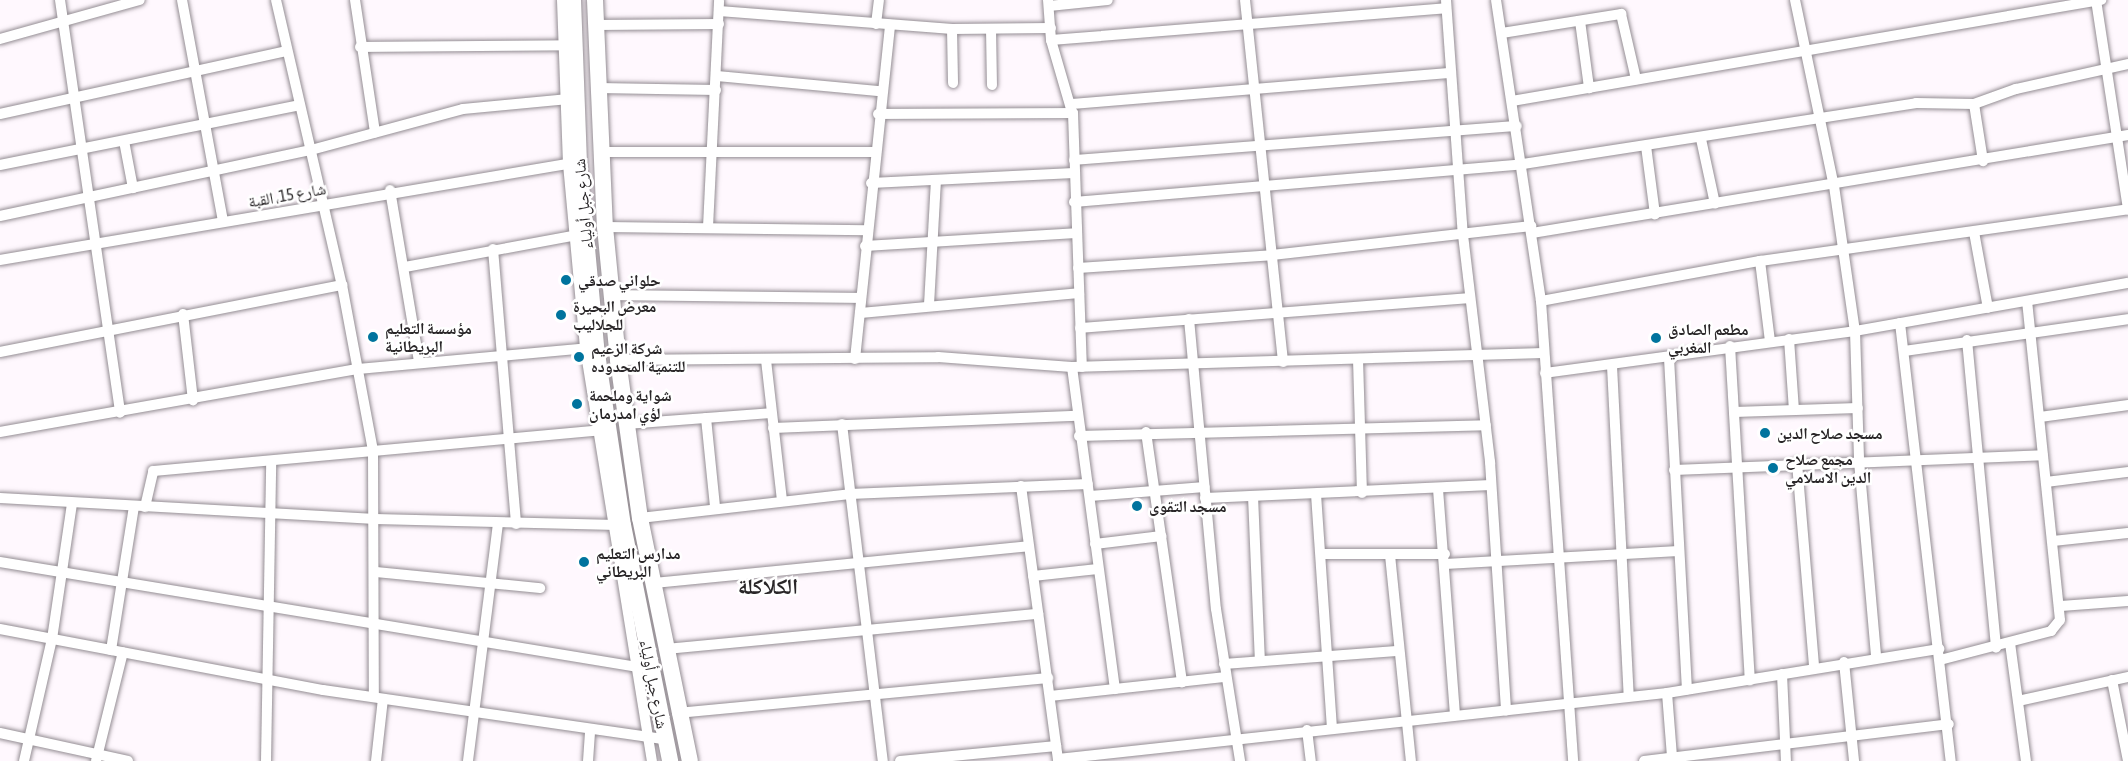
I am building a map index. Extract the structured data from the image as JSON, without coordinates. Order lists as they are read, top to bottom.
{
  "streets": {
    "main road": ["شارع جبل أولياء"],
    "street": ["شارع 15، القبة"]
  },
  "crossings": [
    ["شارع 15، القبة", "شارع جبل أولياء"]
  ],
  "districts": ["الكلاكلة"],
  "places": [
    "حلواني صدقي",
    "معرض البحيرة للجلاليب",
    "مؤسسة التعليم البريطانية",
    "مطعم الصادق المغربي",
    "شركة الزعيم للتنمية المحدوده",
    "شواية وملحمة لؤي امدرمان",
    "مسجد صلاح الدين",
    "مجمع صلاح الدين الاسلامي",
    "مسجد التقوى",
    "مدارس التعليم البريطاني"
  ]
}
